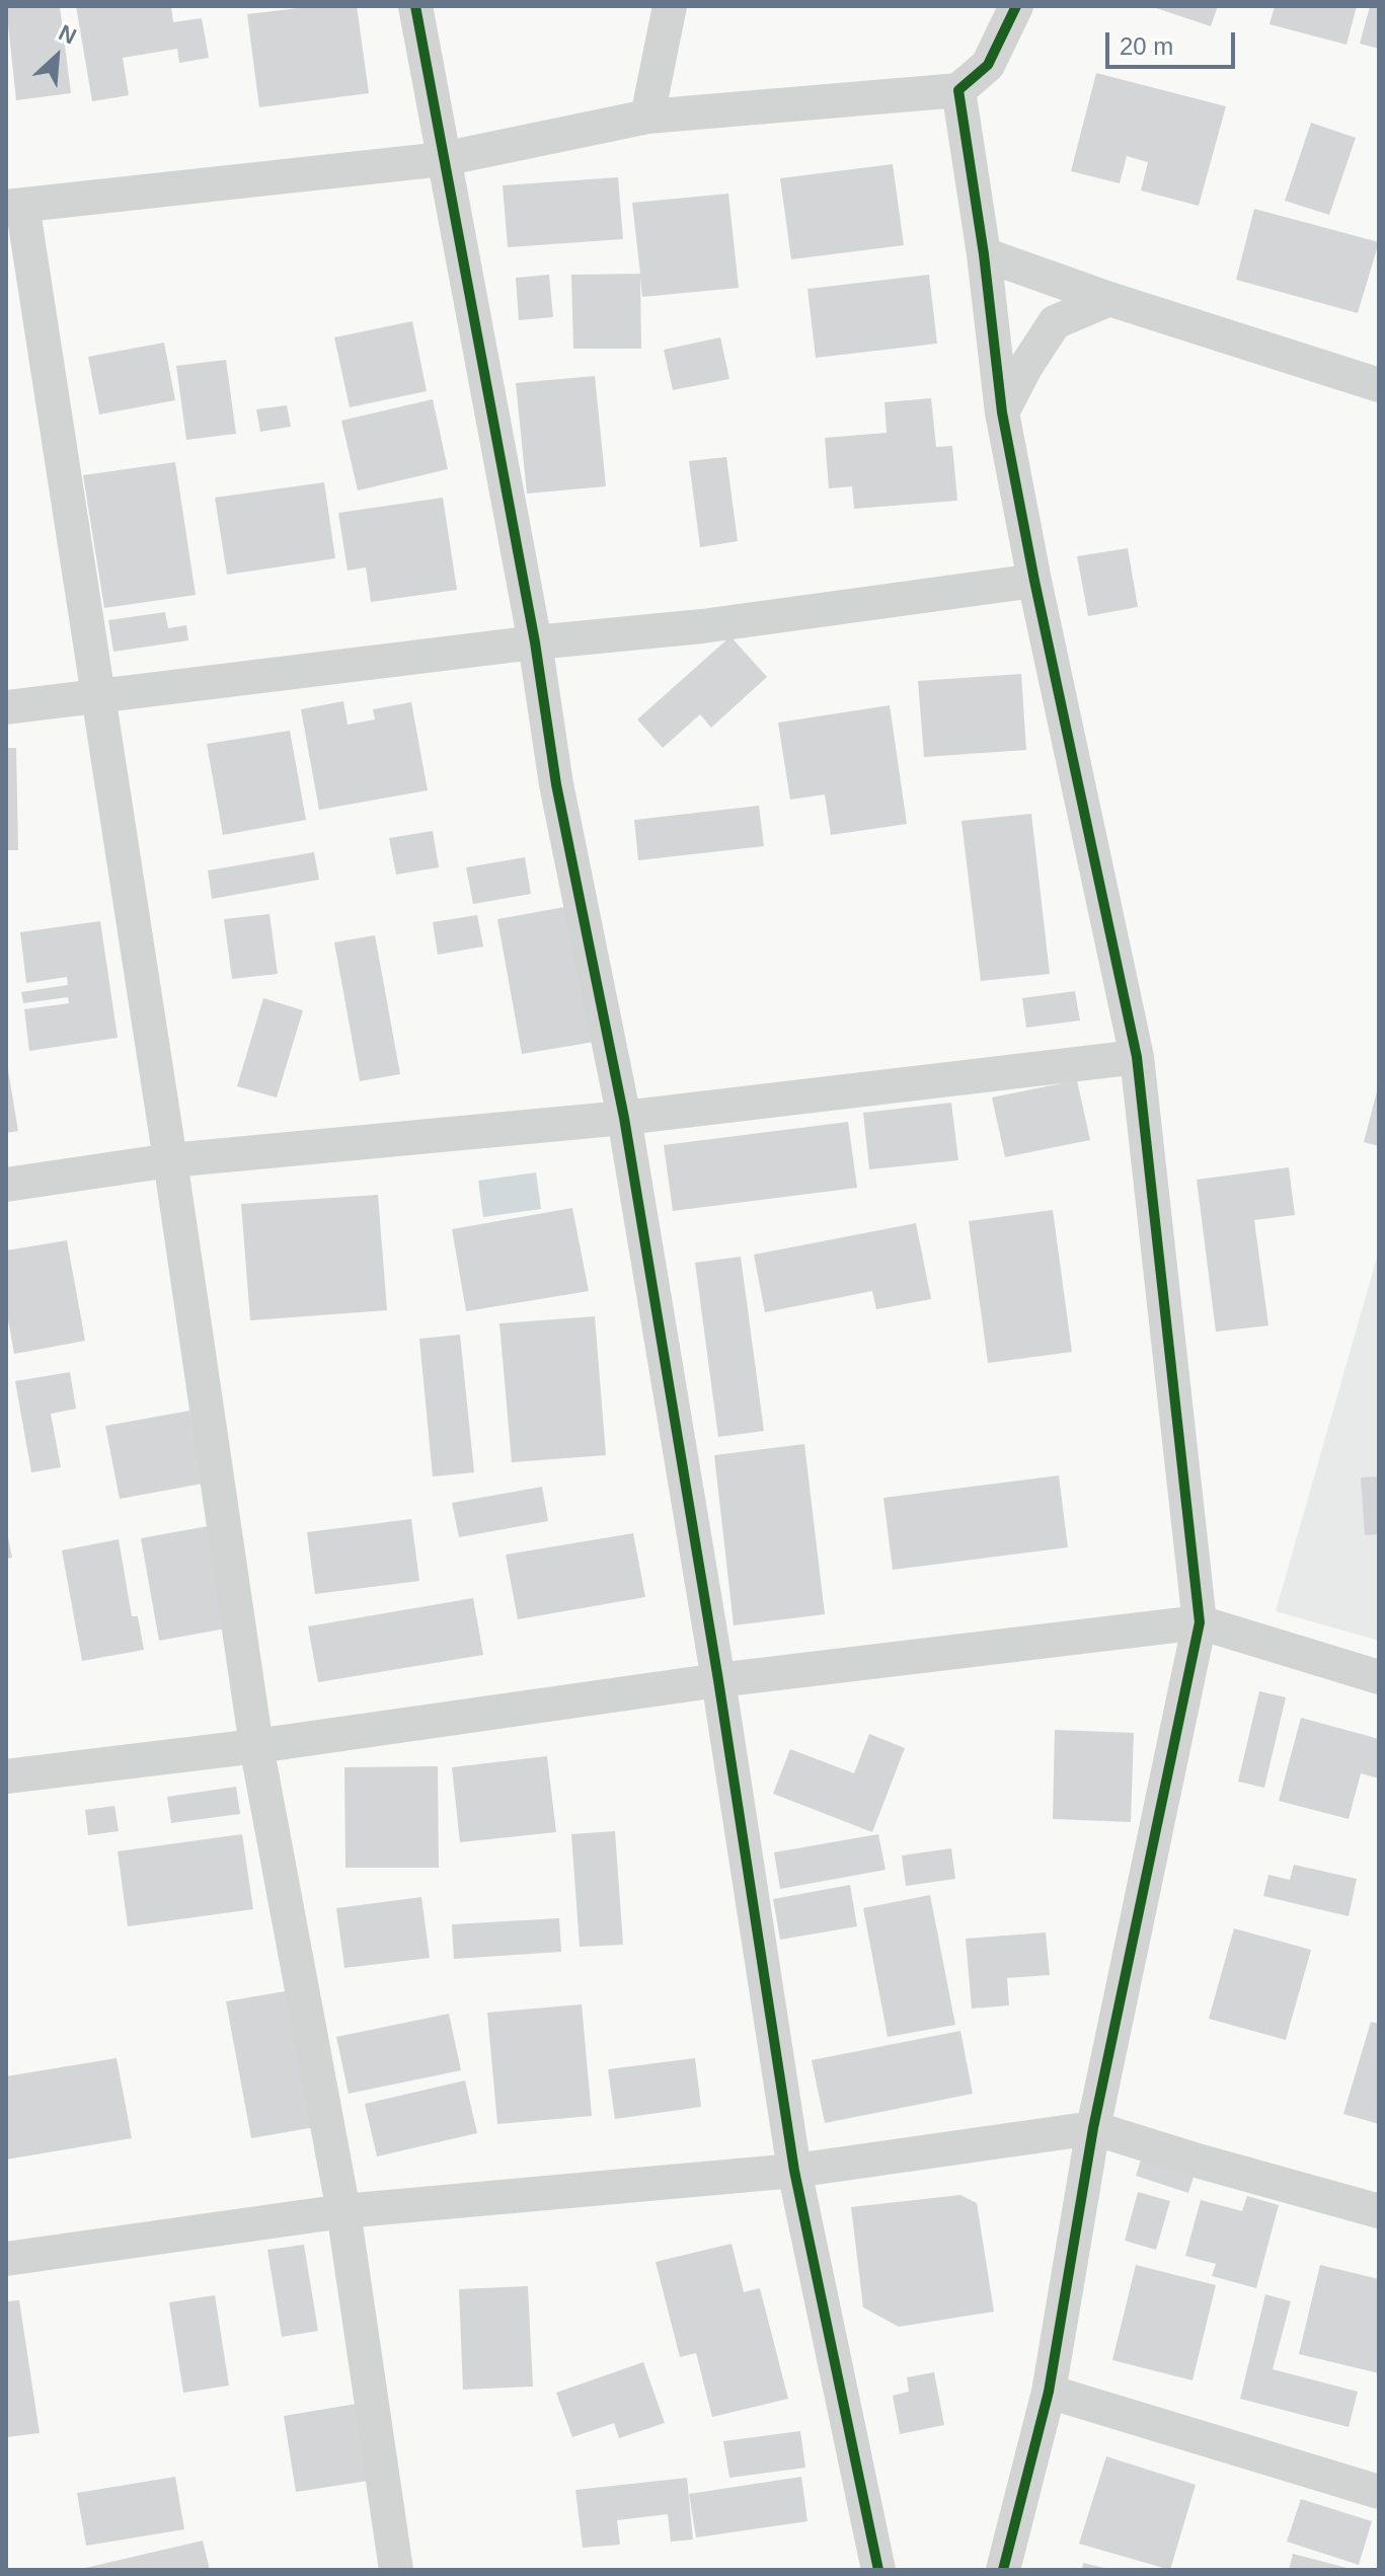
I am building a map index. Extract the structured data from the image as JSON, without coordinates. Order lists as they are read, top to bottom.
{
  "scale_bar": "20 m",
  "north": "top right"
}
